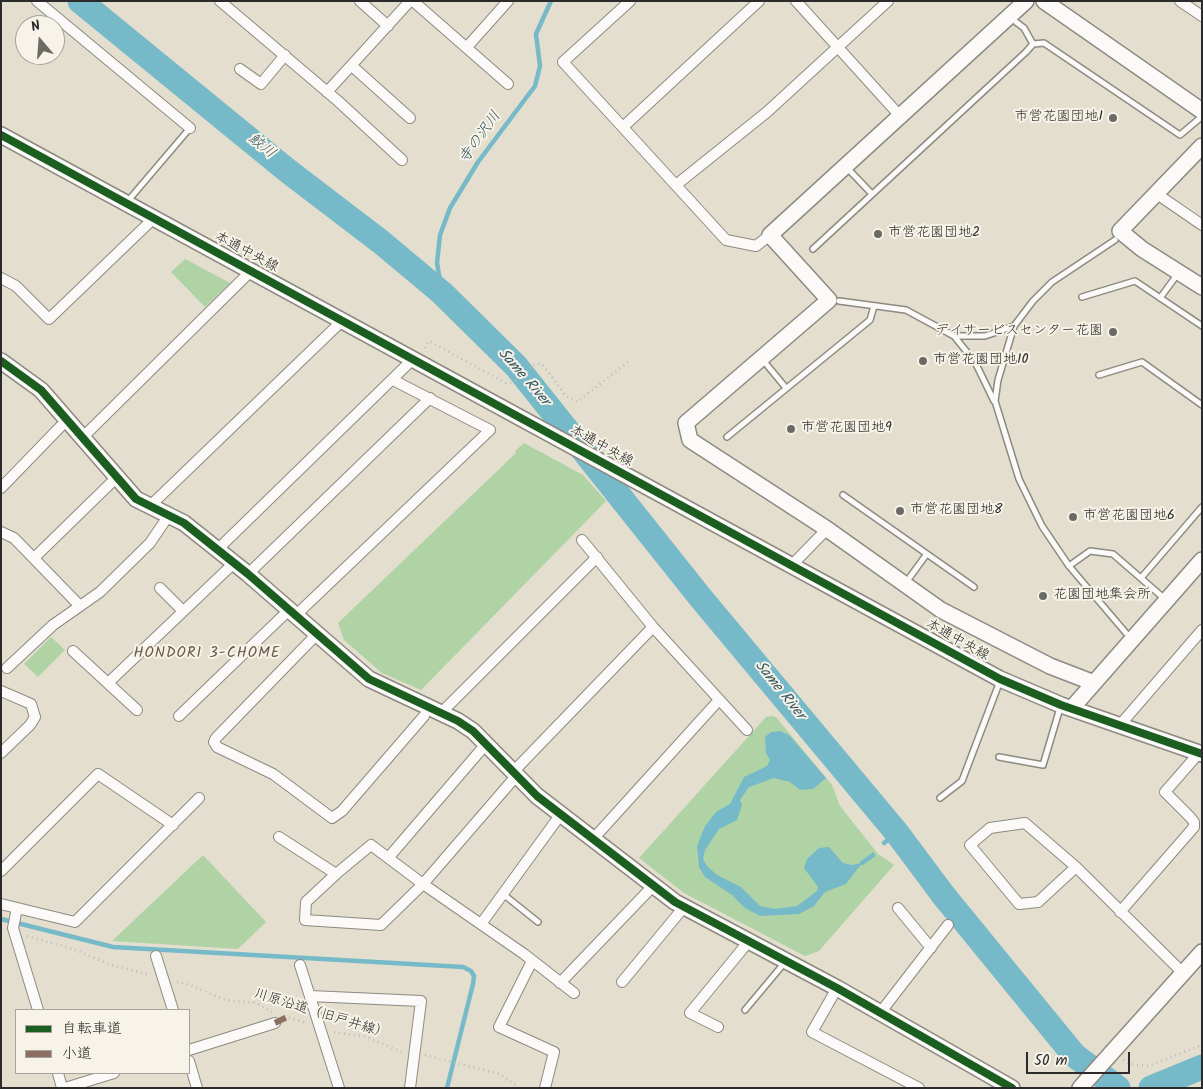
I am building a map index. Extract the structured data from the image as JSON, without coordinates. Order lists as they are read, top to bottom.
{
  "streets": {
    "street": ["本通中央線"],
    "path": ["川原沿道（旧戸井線）"]
  },
  "districts": ["HONDORI 3-CHOME"],
  "water": ["寺の沢川", "鮫川", "Same River"],
  "places": [
    "市営花園団地1",
    "市営花園団地2",
    "デイサービスセンター花園",
    "市営花園団地10",
    "市営花園団地9",
    "市営花園団地8",
    "市営花園団地6",
    "花園団地集会所"
  ],
  "legend": ["自転車道", "小道"],
  "scale_bar": "50 m",
  "north": "top"
}
